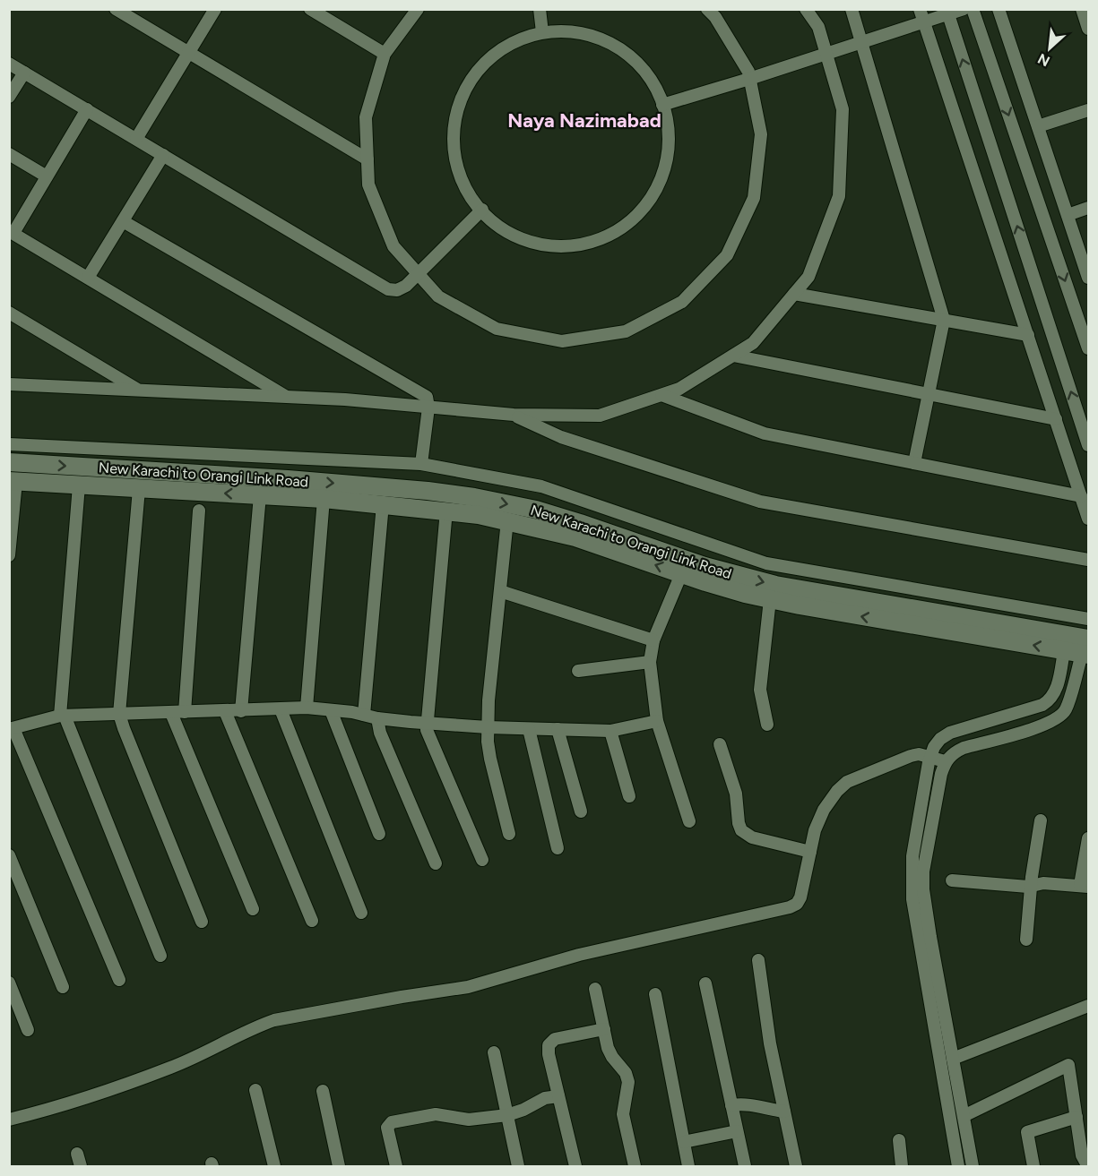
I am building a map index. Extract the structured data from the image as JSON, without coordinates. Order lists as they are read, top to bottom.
{
  "streets": {
    "street": ["New Karachi to Orangi Link Road"]
  },
  "districts": ["Naya Nazimabad"],
  "north": "bottom left"
}
